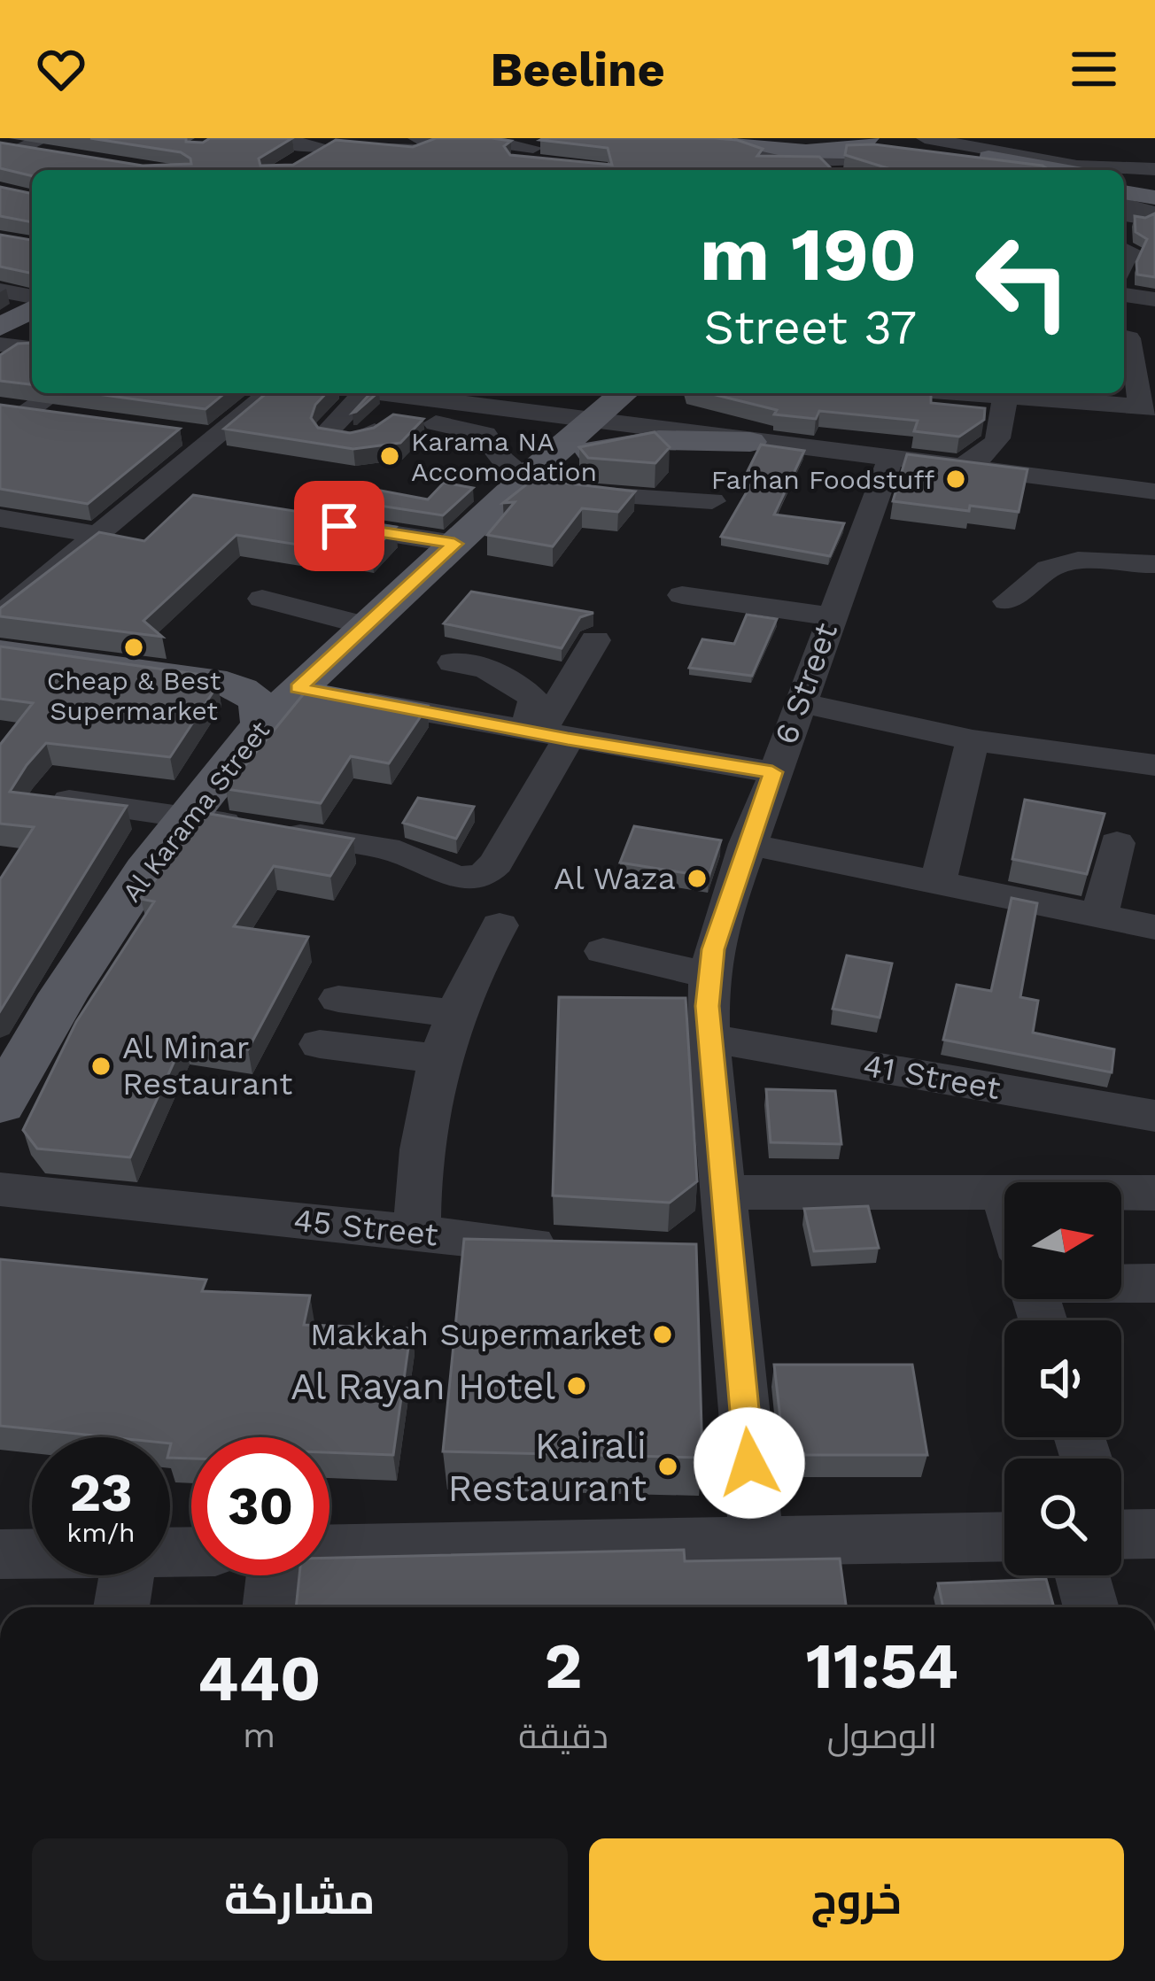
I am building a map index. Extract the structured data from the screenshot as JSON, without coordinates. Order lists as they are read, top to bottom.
{
  "streets": {
    "main road": ["Al Karama Street"],
    "street": ["6 Street", "41 Street", "45 Street"]
  },
  "crossings": [
    ["6 Street", "41 Street"]
  ],
  "places": [
    "Karama NA Accomodation",
    "Farhan Foodstuff",
    "Cheap & Best Supermarket",
    "Al Waza",
    "Al Minar Restaurant",
    "Makkah Supermarket",
    "Al Rayan Hotel",
    "Kairali Restaurant"
  ],
  "north": "right",
  "page": {
    "header": "Beeline",
    "turn": ["190 m", "37 Street"],
    "speed": "23 km/h",
    "limit": "30",
    "eta": [
      "11:54",
      "الوصول",
      "2",
      "دقيقة",
      "440",
      "m"
    ],
    "buttons": ["خروج", "مشاركة"]
  }
}
